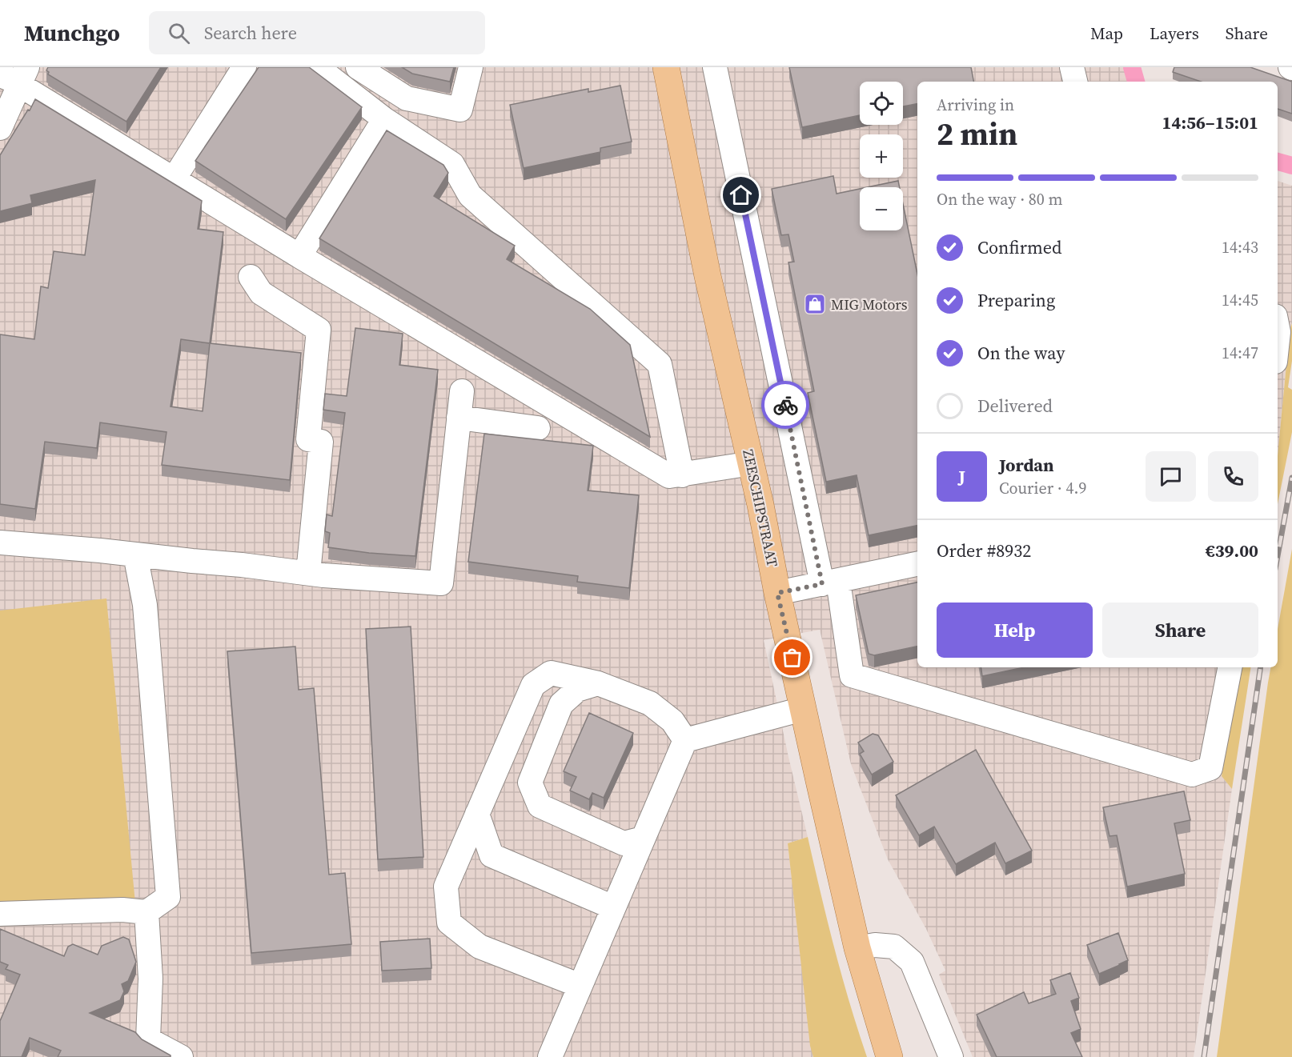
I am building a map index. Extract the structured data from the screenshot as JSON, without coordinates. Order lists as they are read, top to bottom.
{
  "streets": {
    "main road": ["ZEESCHIPSTRAAT"]
  },
  "places": {
    "shop": ["MIG Motors"]
  },
  "page": {
    "header": "Munchgo",
    "search": "Search here",
    "nav": ["Map", "Layers", "Share"],
    "map_buttons": ["+", "−"],
    "heading": ["2 min", "Arriving in", "14:56–15:01"],
    "panel": [
      "Jordan",
      "Courier · 4.9",
      "Order #8932",
      "€39.00"
    ],
    "bar": "On the way · 80 m",
    "list": [
      ["Confirmed", "14:43"],
      ["Preparing", "14:45"],
      ["On the way", "14:47"],
      "Delivered"
    ],
    "round": "J",
    "buttons": ["Help", "Share"]
  }
}
